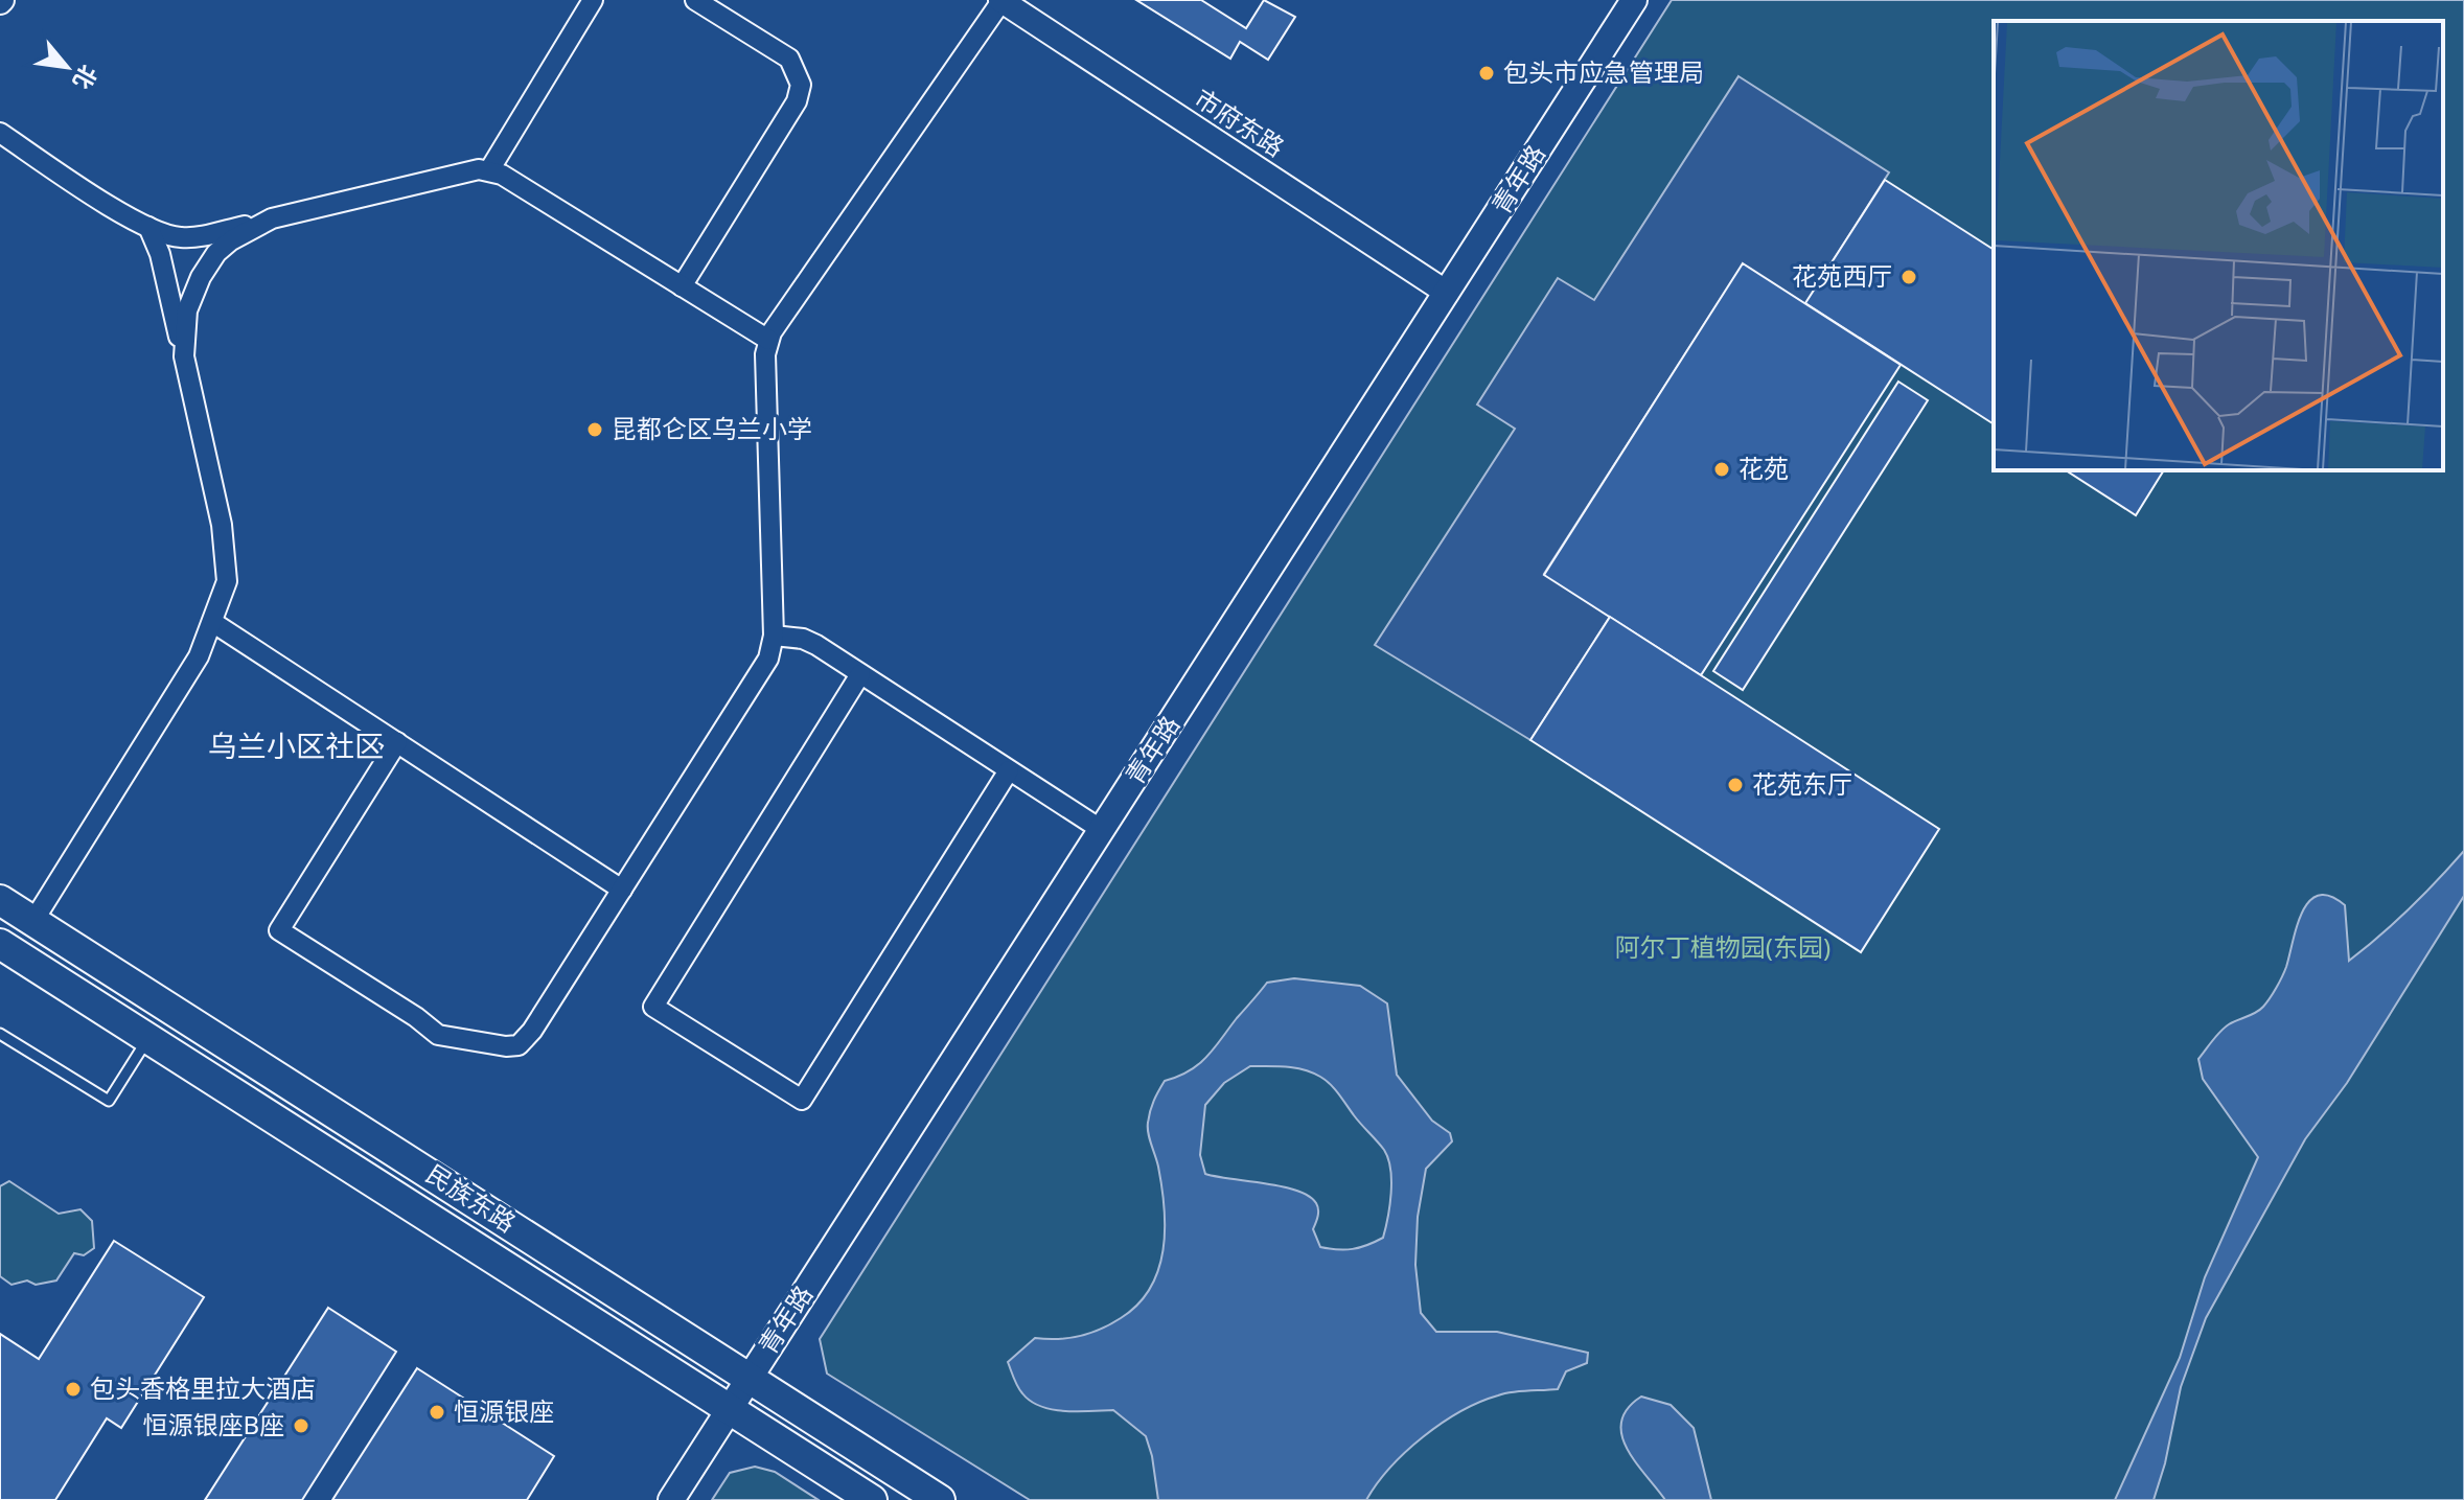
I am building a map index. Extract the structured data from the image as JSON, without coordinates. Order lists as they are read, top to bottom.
{
  "streets": {
    "main road": ["青年路", "民族东路"],
    "street": ["市府东路"]
  },
  "crossings": [
    ["市府东路", "青年路"],
    ["青年路", "民族东路"]
  ],
  "districts": ["乌兰小区社区"],
  "parks": ["阿尔丁植物园(东园)"],
  "places": [
    "包头市应急管理局",
    "花苑西厅",
    "昆都仑区乌兰小学",
    "花苑",
    "花苑东厅",
    "包头香格里拉大酒店",
    "恒源银座",
    "恒源银座B座"
  ],
  "north": "bottom right"
}
